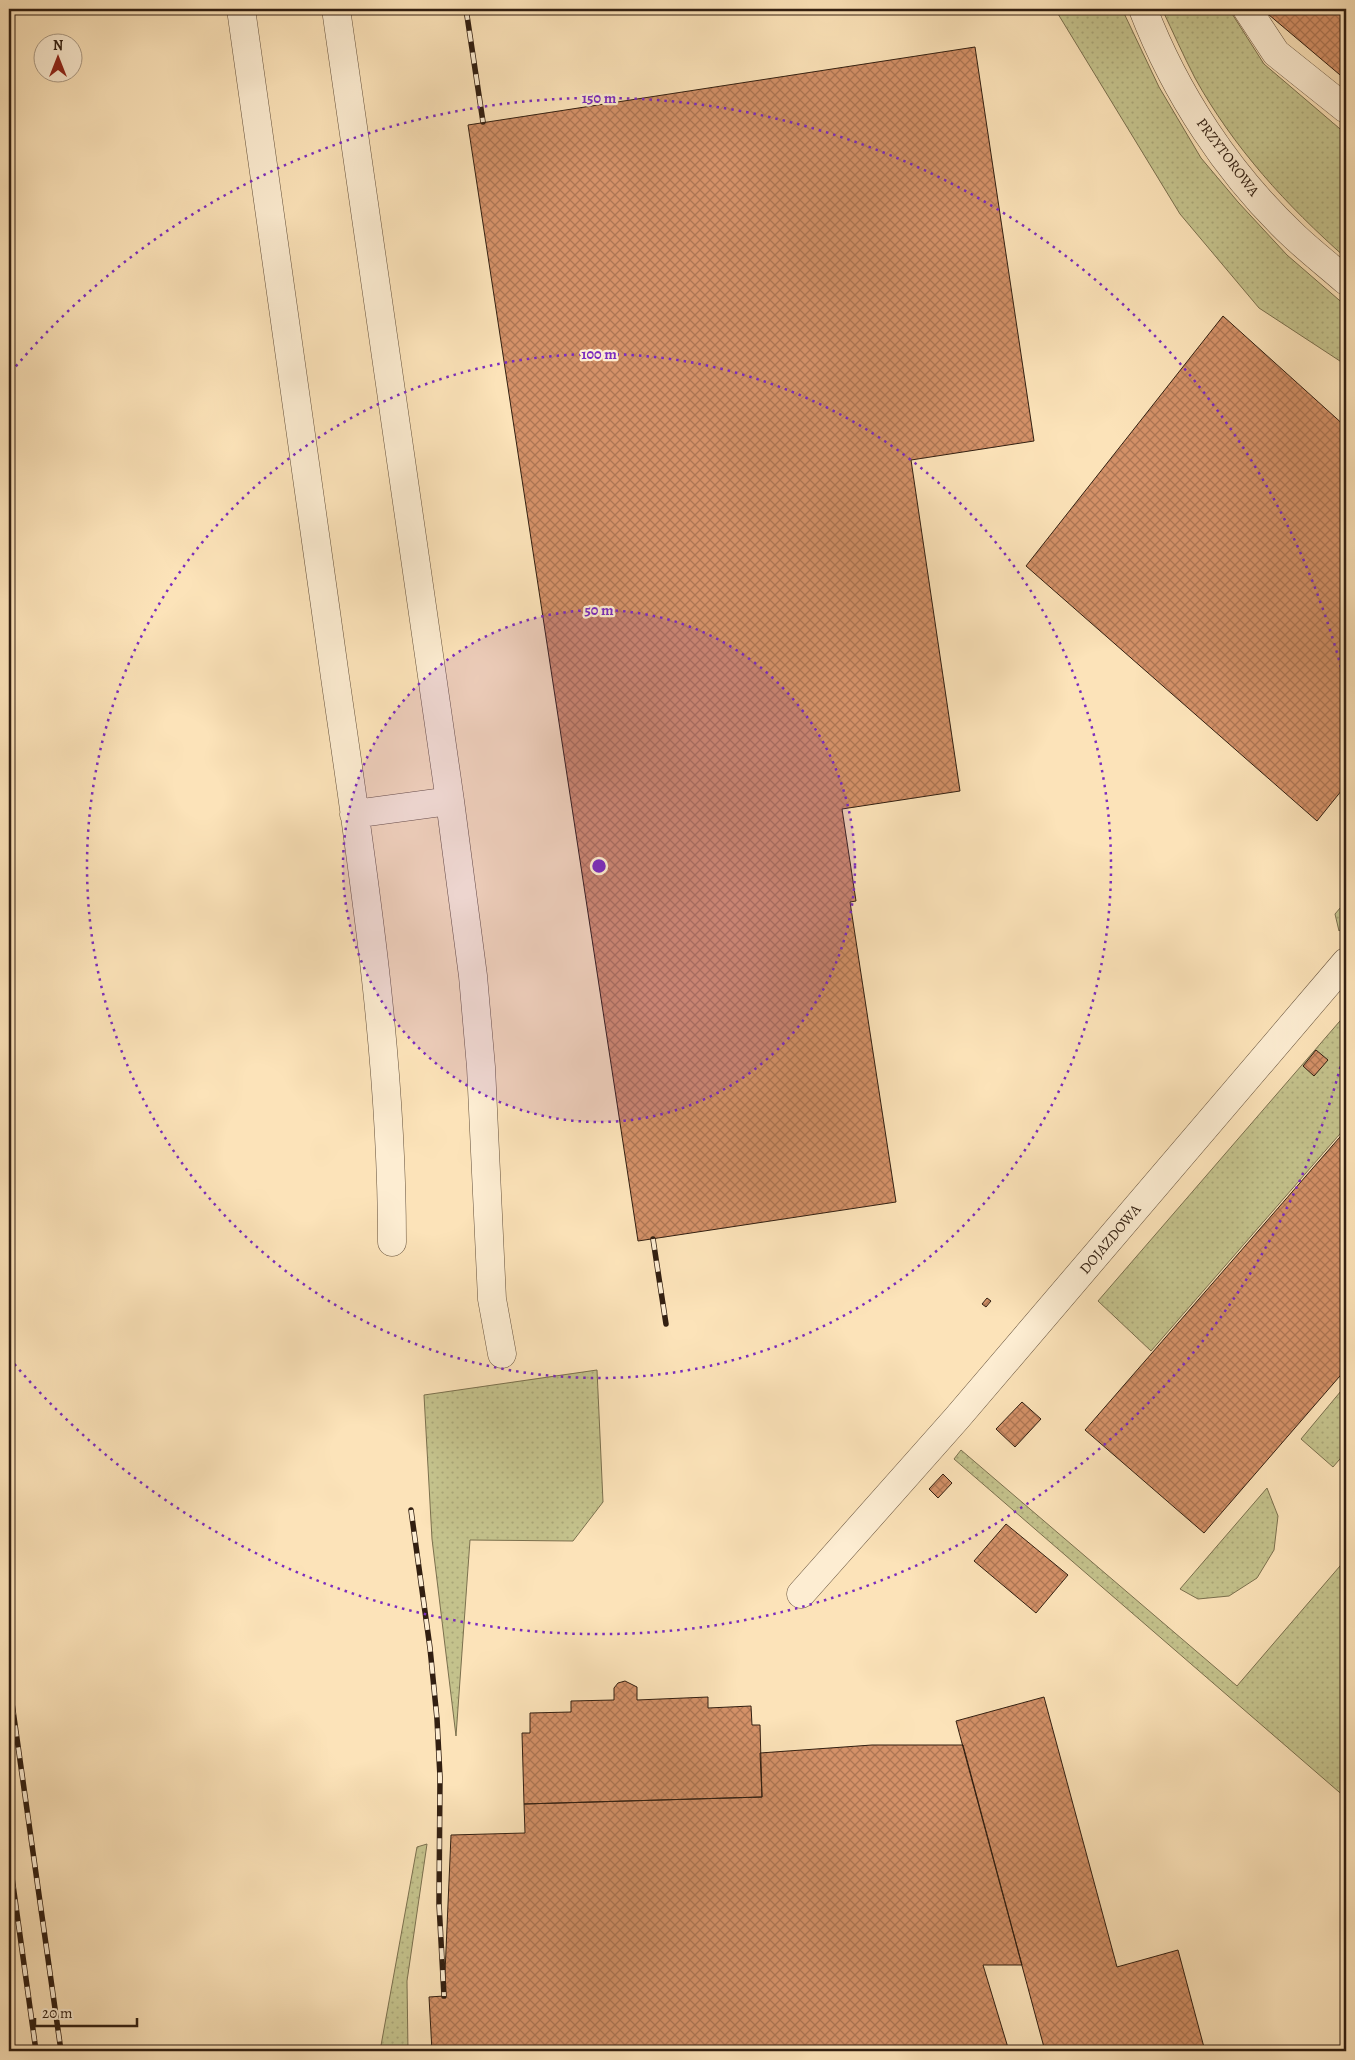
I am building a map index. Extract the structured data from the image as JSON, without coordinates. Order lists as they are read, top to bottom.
{
  "streets": {
    "street": ["PRZYTOROWA", "DOJAZDOWA"]
  },
  "scale_bar": "20 m",
  "north": "top",
  "rings": ["150 m", "100 m", "50 m"]
}
